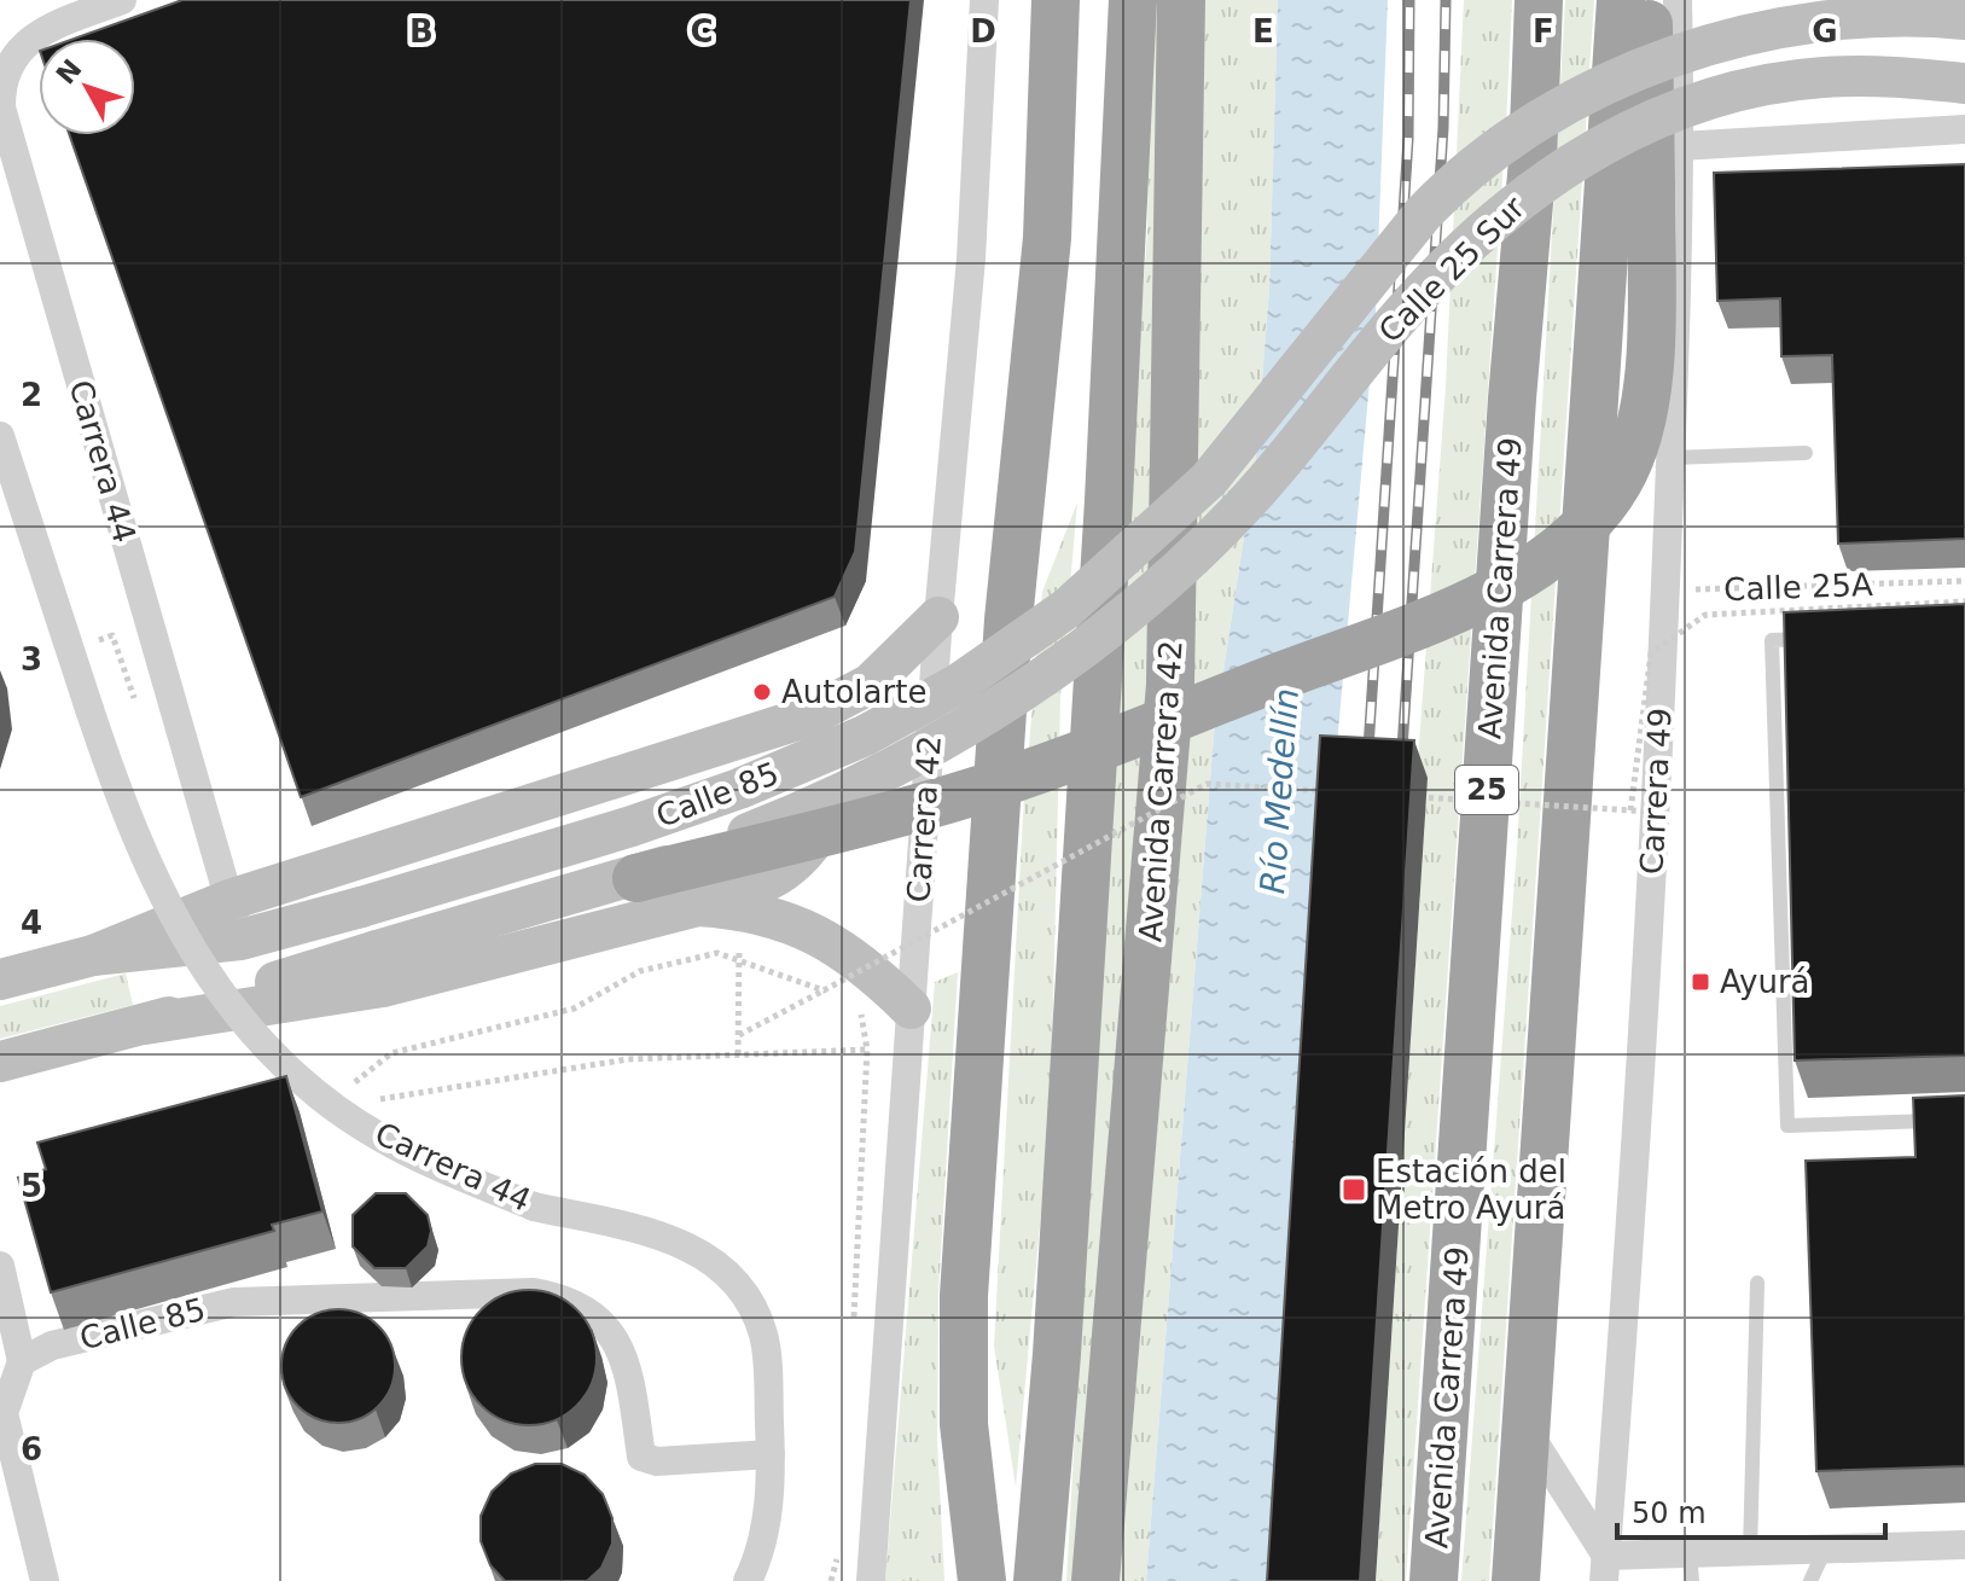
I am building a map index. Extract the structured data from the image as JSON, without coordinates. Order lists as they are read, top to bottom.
{
  "streets": {
    "highway": ["Avenida Carrera 49", "25", "Avenida Carrera 42"],
    "main road": ["Calle 25 Sur", "Calle 85"],
    "street": ["Carrera 44", "Carrera 49", "Carrera 42"],
    "path": ["Calle 25A"]
  },
  "crossings": [
    ["Calle 25 Sur", "Calle 85"],
    ["Carrera 44", "Calle 85"],
    ["Calle 25A", "Carrera 49"]
  ],
  "water": ["Río Medellín"],
  "places": {
    "other": ["Autolarte"],
    "transit": ["Ayurá", "Estación del Metro Ayurá"]
  },
  "scale_bar": "50 m",
  "north": "top left",
  "grid": {
    "columns": [
      "B",
      "C",
      "D",
      "E",
      "F",
      "G"
    ],
    "rows": [
      "2",
      "3",
      "4",
      "5",
      "6"
    ]
  }
}
